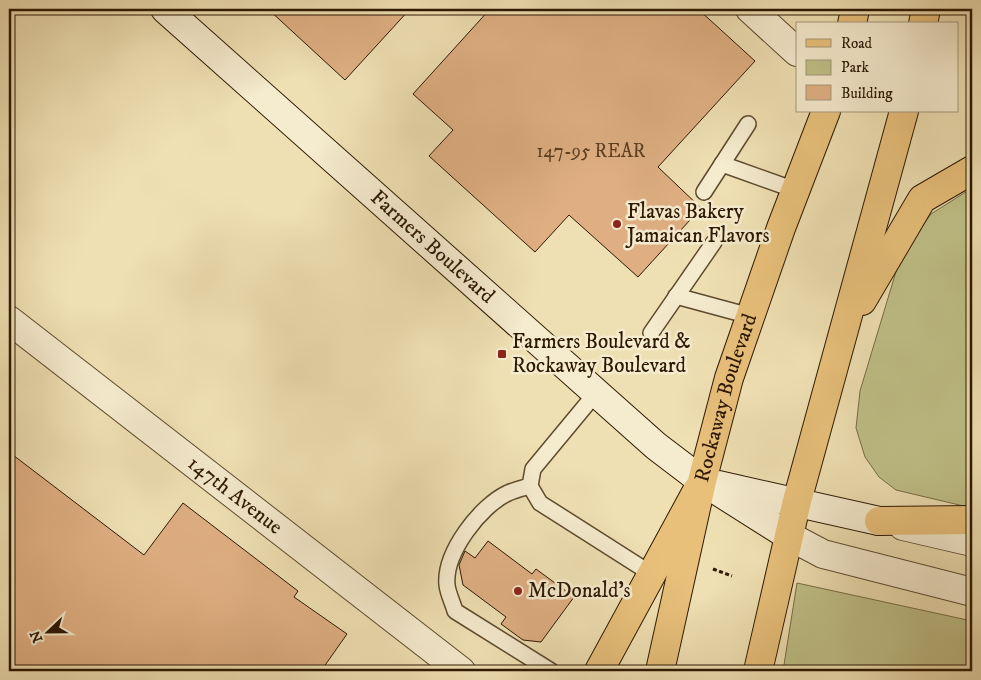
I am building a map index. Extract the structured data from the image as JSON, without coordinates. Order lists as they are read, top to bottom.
{
  "streets": {
    "main road": ["Farmers Boulevard", "Rockaway Boulevard", "147th Avenue"]
  },
  "crossings": [
    ["Farmers Boulevard", "Rockaway Boulevard"]
  ],
  "places": {
    "other": ["Flavas Bakery Jamaican Flavors", "McDonald's"],
    "transit": ["Farmers Boulevard & Rockaway Boulevard"]
  },
  "house_numbers": ["147-95 REAR"],
  "legend": ["Road", "Park", "Building"],
  "north": "left"
}
